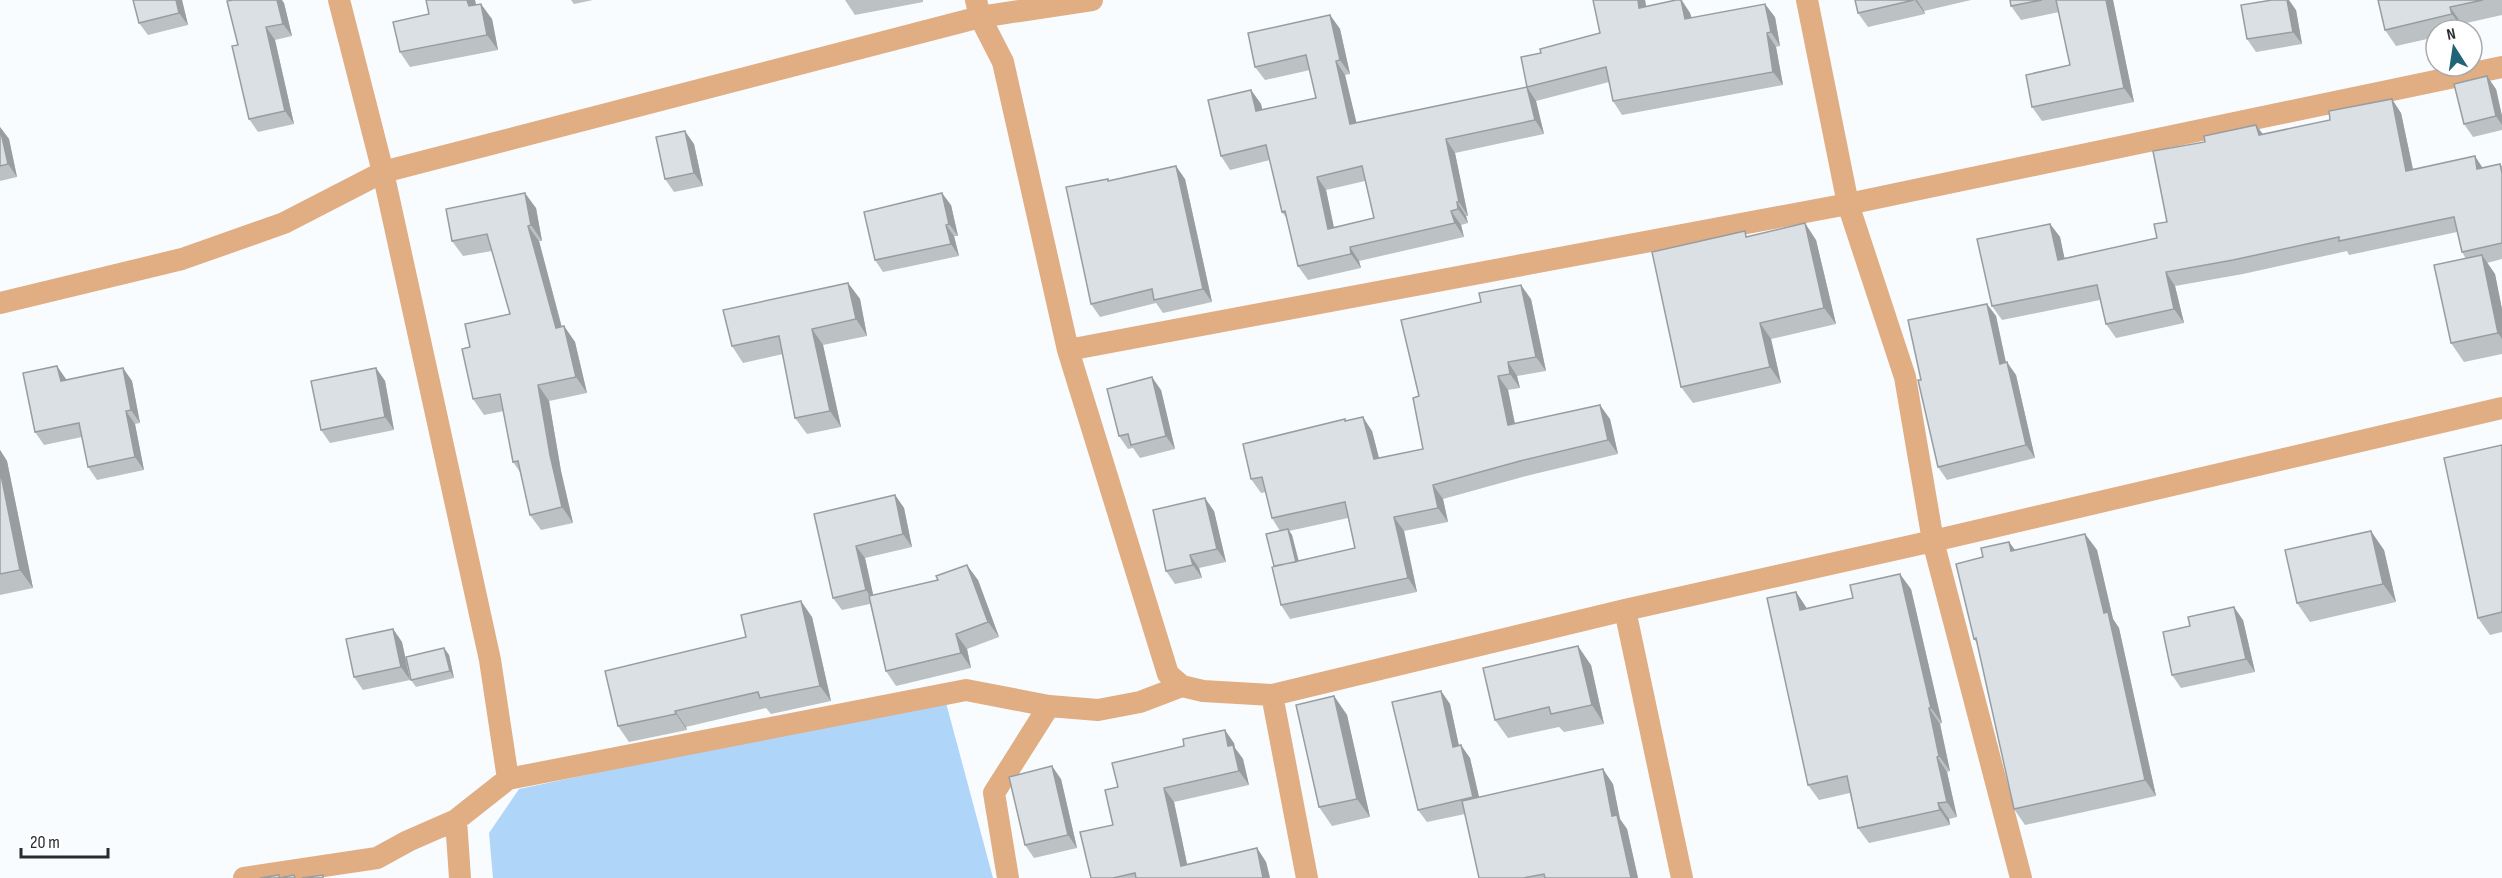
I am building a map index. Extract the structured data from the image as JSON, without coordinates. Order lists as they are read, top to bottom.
{
  "scale_bar": "20 m",
  "north": "top"
}
